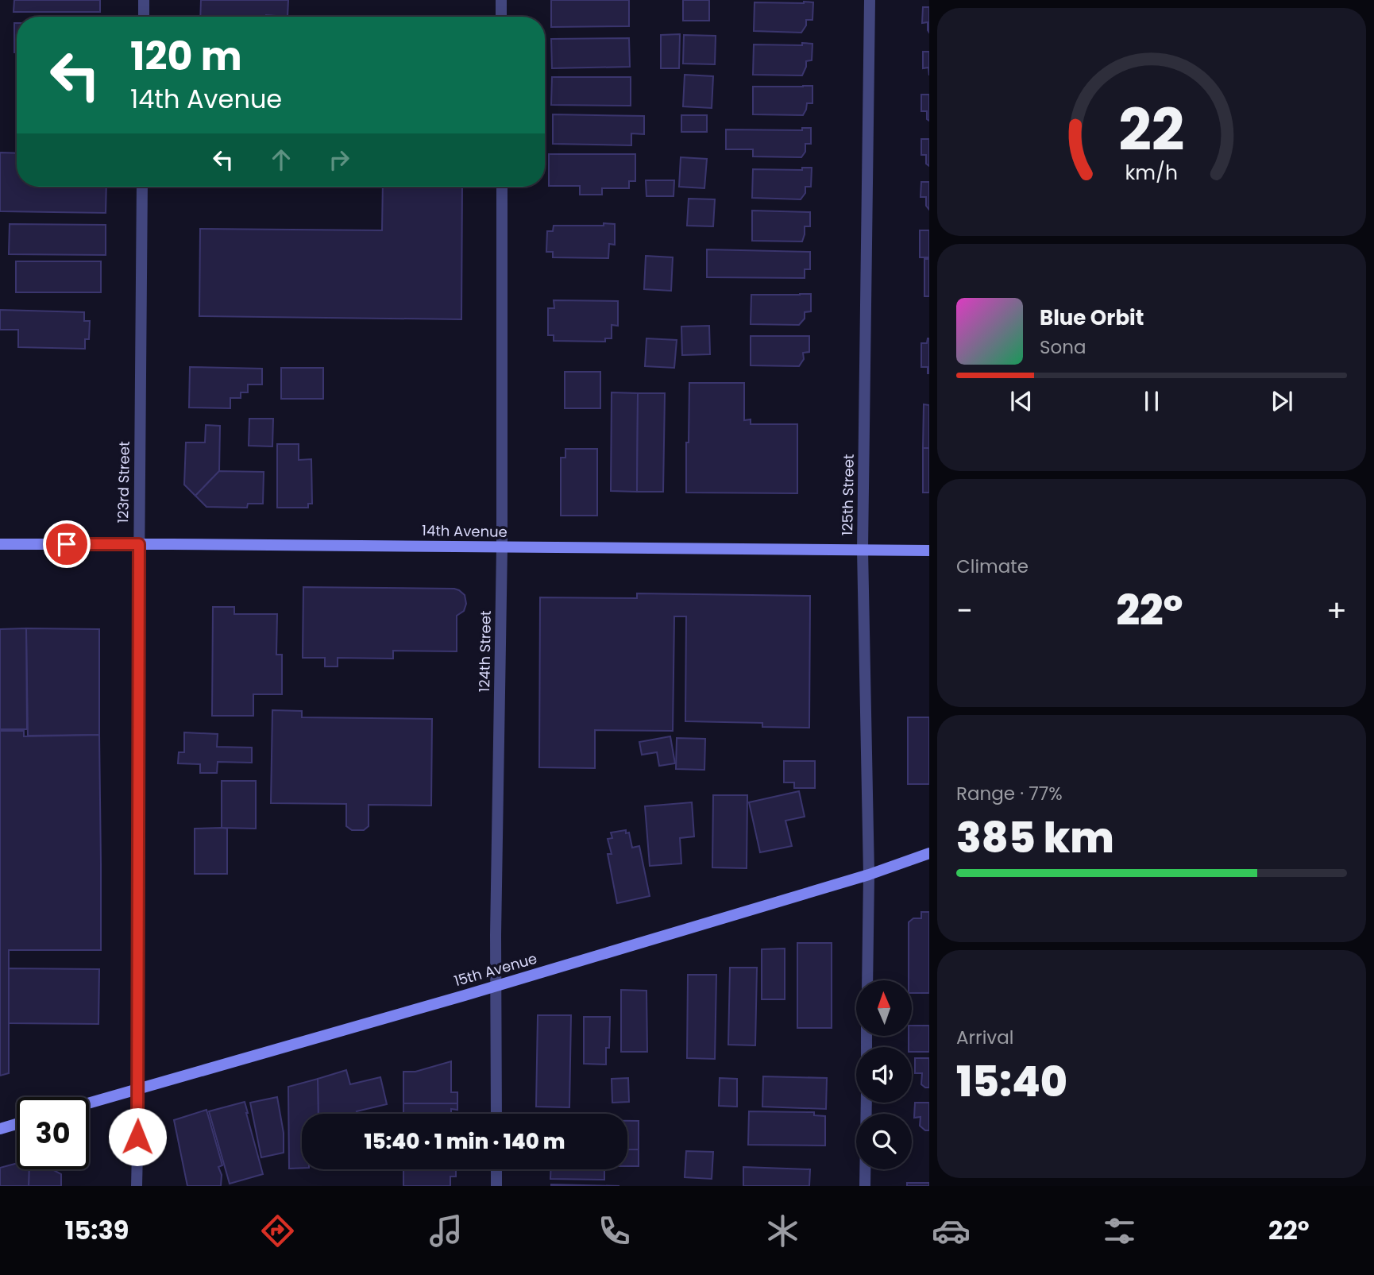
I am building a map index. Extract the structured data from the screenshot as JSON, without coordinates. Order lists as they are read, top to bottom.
{
  "streets": {
    "street": [
      "123rd Street",
      "125th Street",
      "14th Avenue",
      "124th Street",
      "15th Avenue"
    ]
  },
  "crossings": [
    ["123rd Street", "14th Avenue"],
    ["123rd Street", "15th Avenue"],
    ["125th Street", "14th Avenue"],
    ["125th Street", "15th Avenue"],
    ["14th Avenue", "124th Street"],
    ["124th Street", "15th Avenue"]
  ],
  "north": "top",
  "page": {
    "turn": ["120 m", "14th Avenue"],
    "song": ["Blue Orbit", "Sona"],
    "tile": [
      "Climate",
      ["Range · 77%", "385 km"],
      ["Arrival", "15:40"]
    ],
    "heat": ["−", "22°", "+"],
    "limit": "30",
    "trip": "15:40 · 1 min · 140 m",
    "tabs": ["15:39", "22°"],
    "gauge": ["22", "km/h"]
  }
}
